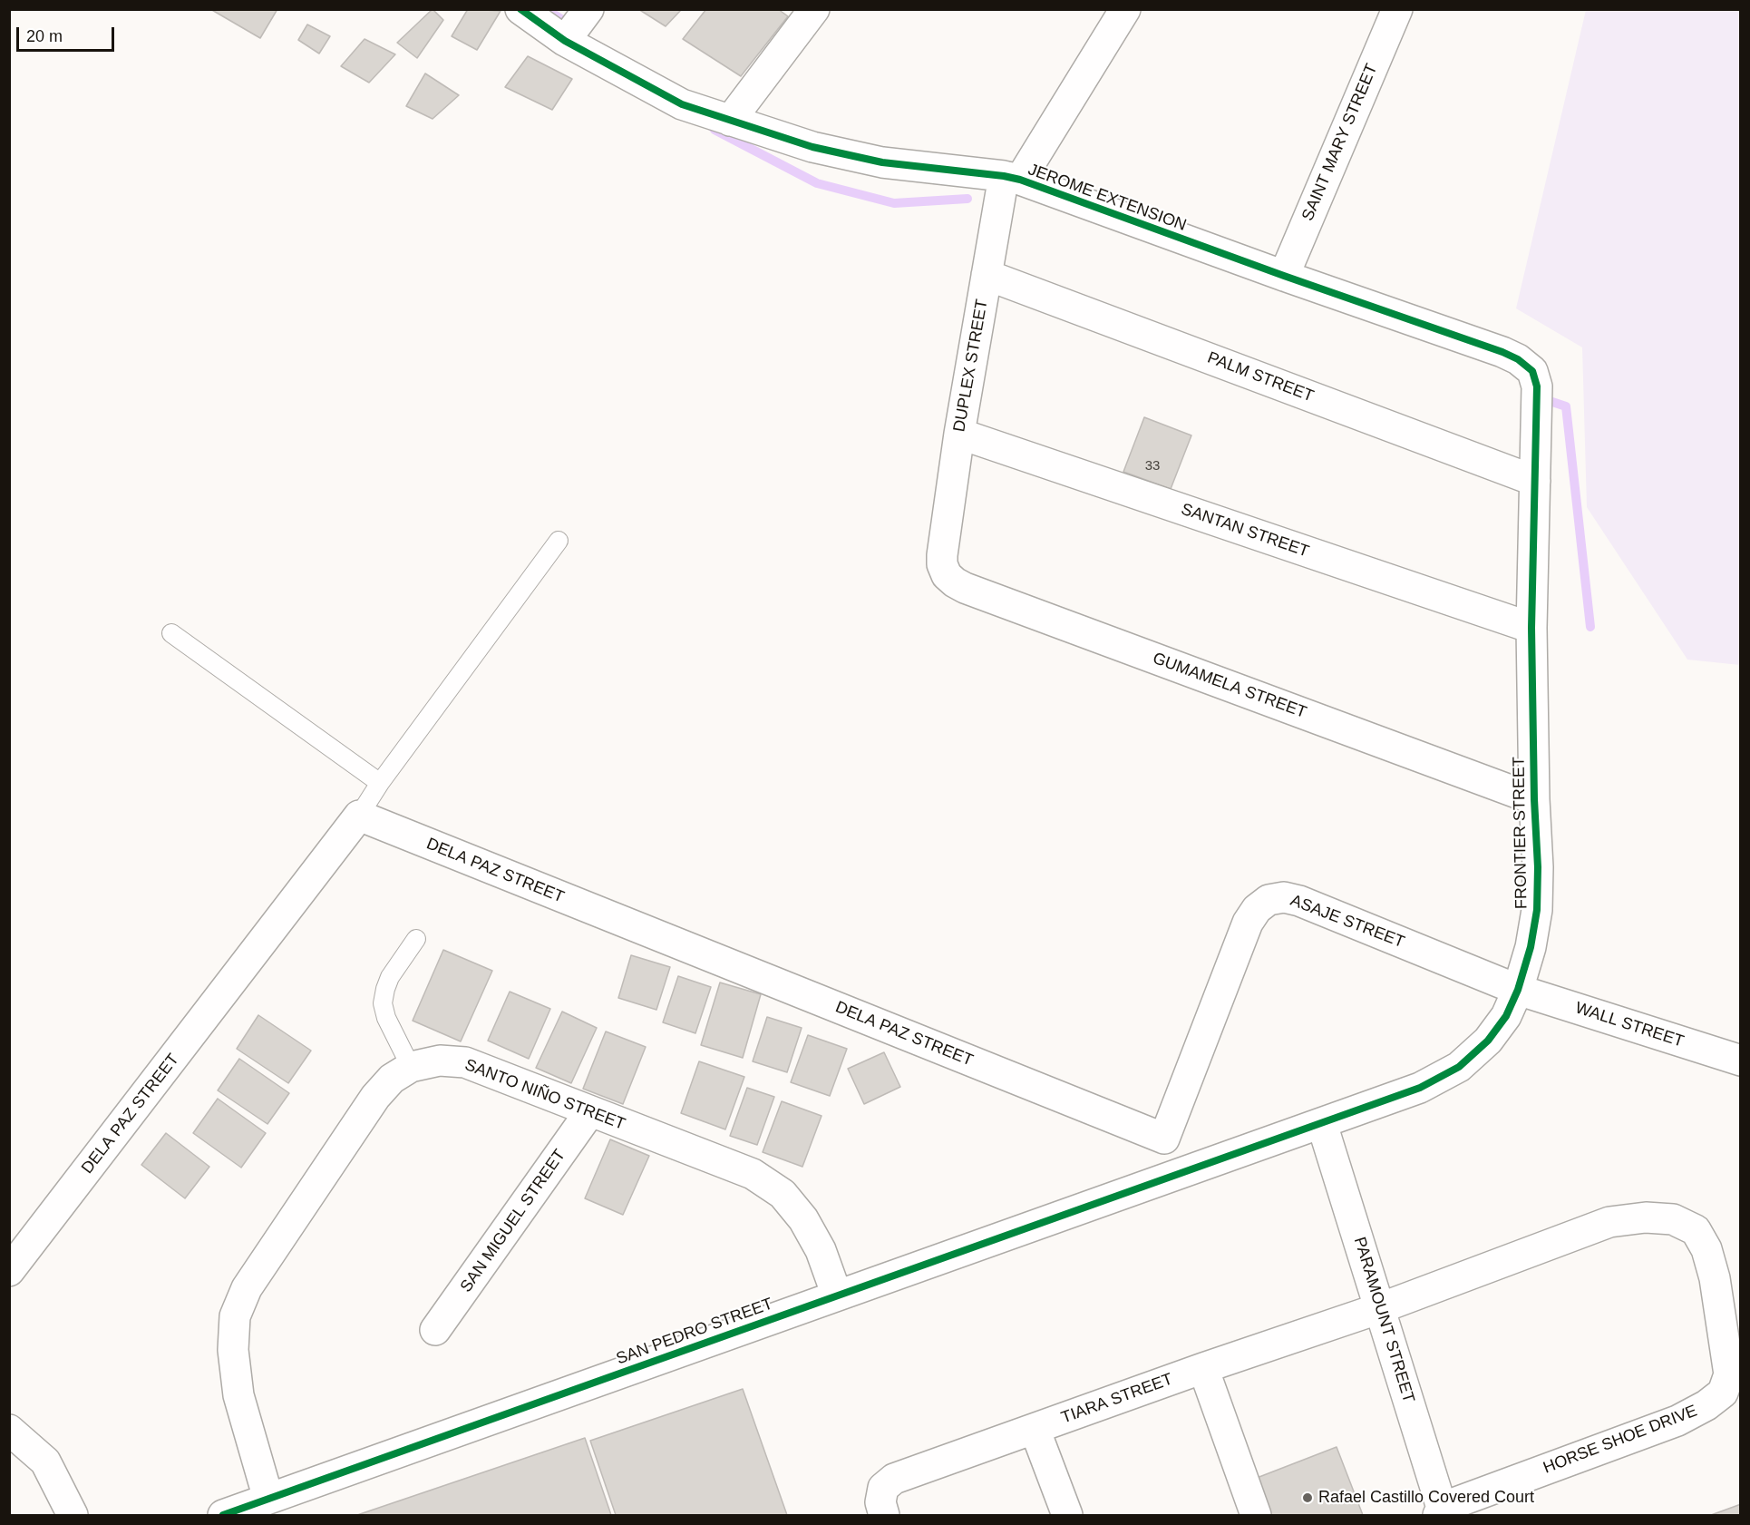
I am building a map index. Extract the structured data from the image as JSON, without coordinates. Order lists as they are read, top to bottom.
{
  "streets": {
    "street": [
      "SAINT MARY STREET",
      "JEROME EXTENSION",
      "DUPLEX STREET",
      "PALM STREET",
      "SANTAN STREET",
      "GUMAMELA STREET",
      "FRONTIER STREET",
      "DELA PAZ STREET",
      "ASAJE STREET",
      "WALL STREET",
      "SANTO NIÑO STREET",
      "SAN MIGUEL STREET",
      "PARAMOUNT STREET",
      "SAN PEDRO STREET",
      "TIARA STREET",
      "HORSE SHOE DRIVE"
    ]
  },
  "crossings": [
    ["SAINT MARY STREET", "JEROME EXTENSION"],
    ["JEROME EXTENSION", "DUPLEX STREET"],
    ["JEROME EXTENSION", "FRONTIER STREET"],
    ["DUPLEX STREET", "PALM STREET"],
    ["DUPLEX STREET", "SANTAN STREET"],
    ["DUPLEX STREET", "GUMAMELA STREET"],
    ["PALM STREET", "FRONTIER STREET"],
    ["SANTAN STREET", "FRONTIER STREET"],
    ["GUMAMELA STREET", "FRONTIER STREET"],
    ["FRONTIER STREET", "ASAJE STREET"],
    ["FRONTIER STREET", "WALL STREET"],
    ["FRONTIER STREET", "PARAMOUNT STREET"],
    ["FRONTIER STREET", "SAN PEDRO STREET"],
    ["DELA PAZ STREET", "ASAJE STREET"],
    ["ASAJE STREET", "WALL STREET"],
    ["SANTO NIÑO STREET", "SAN MIGUEL STREET"],
    ["SANTO NIÑO STREET", "SAN PEDRO STREET"],
    ["PARAMOUNT STREET", "TIARA STREET"],
    ["PARAMOUNT STREET", "HORSE SHOE DRIVE"],
    ["TIARA STREET", "HORSE SHOE DRIVE"]
  ],
  "places": ["Rafael Castillo Covered Court"],
  "house_numbers": ["33"],
  "scale_bar": "20 m"
}
